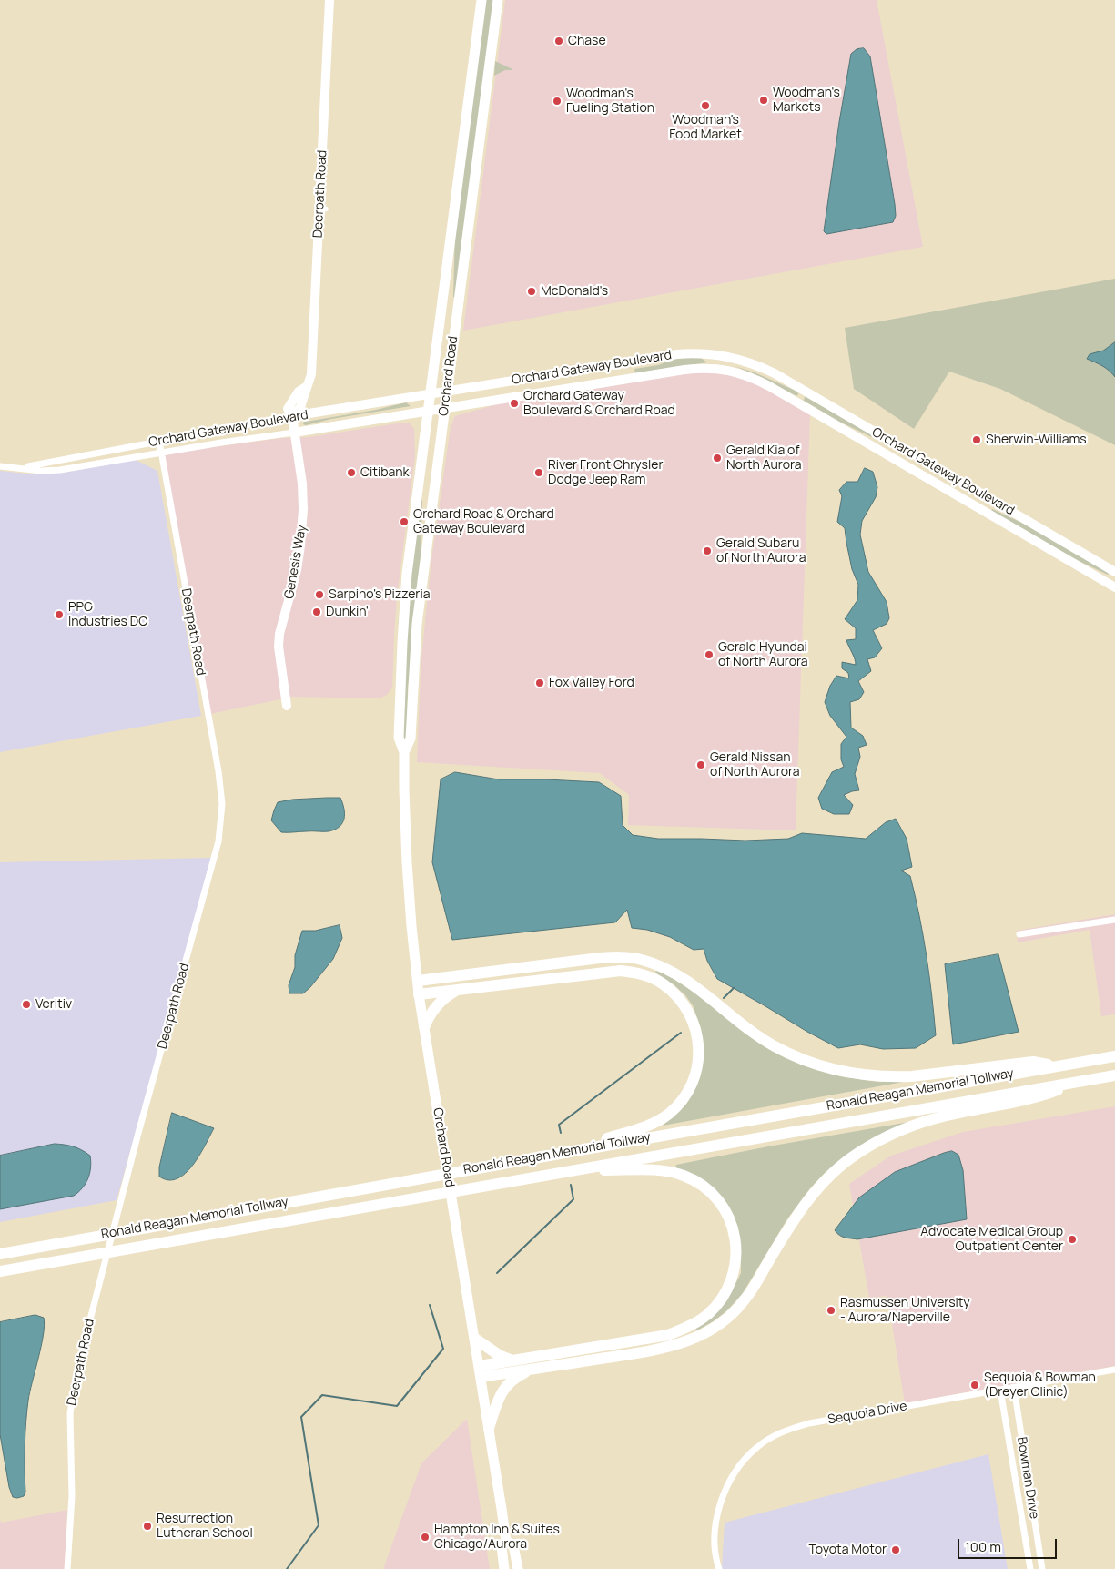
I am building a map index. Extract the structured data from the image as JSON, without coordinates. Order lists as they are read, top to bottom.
{
  "streets": {
    "highway": ["Ronald Reagan Memorial Tollway"],
    "main road": ["Orchard Road"],
    "street": [
      "Deerpath Road",
      "Orchard Gateway Boulevard",
      "Genesis Way",
      "Sequoia Drive",
      "Bowman Drive"
    ]
  },
  "crossings": [
    ["Deerpath Road", "Orchard Gateway Boulevard"],
    ["Deerpath Road", "Genesis Way"],
    ["Orchard Gateway Boulevard", "Orchard Road"],
    ["Orchard Gateway Boulevard", "Genesis Way"],
    ["Sequoia Drive", "Bowman Drive"]
  ],
  "places": [
    "Chase",
    "Woodman's Markets",
    "Woodman's Fueling Station",
    "Woodman's Food Market",
    "McDonald's",
    "Orchard Gateway Boulevard & Orchard Road",
    "Sherwin-Williams",
    "Gerald Kia of North Aurora",
    "Citibank",
    "River Front Chrysler Dodge Jeep Ram",
    "Orchard Road & Orchard Gateway Boulevard",
    "Gerald Subaru of North Aurora",
    "Sarpino's Pizzeria",
    "Dunkin'",
    "PPG Industries DC",
    "Gerald Hyundai of North Aurora",
    "Fox Valley Ford",
    "Gerald Nissan of North Aurora",
    "Veritiv",
    "Advocate Medical Group Outpatient Center",
    "Rasmussen University - Aurora/Naperville",
    "Sequoia & Bowman (Dreyer Clinic)",
    "Resurrection Lutheran School",
    "Hampton Inn & Suites Chicago/Aurora",
    "Toyota Motor"
  ],
  "scale_bar": "100 m"
}
